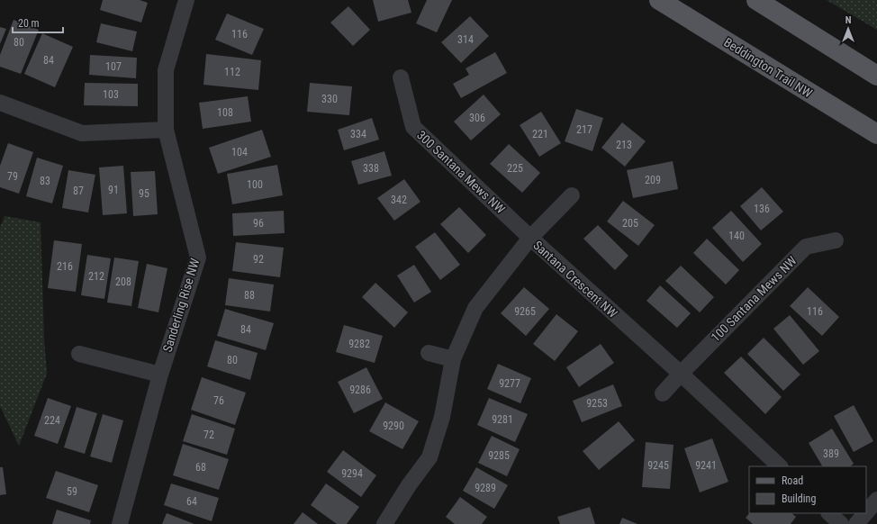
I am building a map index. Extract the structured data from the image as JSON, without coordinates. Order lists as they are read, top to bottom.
{
  "streets": {
    "main road": ["Beddington Trail NW"],
    "street": [
      "300 Santana Mews NW",
      "Santana Crescent NW",
      "100 Santana Mews NW",
      "Sanderling Rise NW"
    ]
  },
  "crossings": [
    ["300 Santana Mews NW", "Santana Crescent NW"],
    ["Santana Crescent NW", "100 Santana Mews NW"]
  ],
  "house_numbers": [
    "116",
    "314",
    "80",
    "84",
    "107",
    "112",
    "103",
    "330",
    "108",
    "306",
    "217",
    "334",
    "221",
    "213",
    "104",
    "338",
    "225",
    "79",
    "209",
    "83",
    "100",
    "91",
    "87",
    "95",
    "342",
    "136",
    "96",
    "205",
    "140",
    "92",
    "216",
    "212",
    "208",
    "88",
    "9265",
    "116",
    "84",
    "9282",
    "80",
    "9277",
    "9286",
    "76",
    "9253",
    "9281",
    "224",
    "9290",
    "72",
    "389",
    "9285",
    "9245",
    "9241",
    "68",
    "9294",
    "9289",
    "59",
    "64"
  ],
  "legend": ["Road", "Building"],
  "scale_bar": "20 m",
  "north": "top"
}
